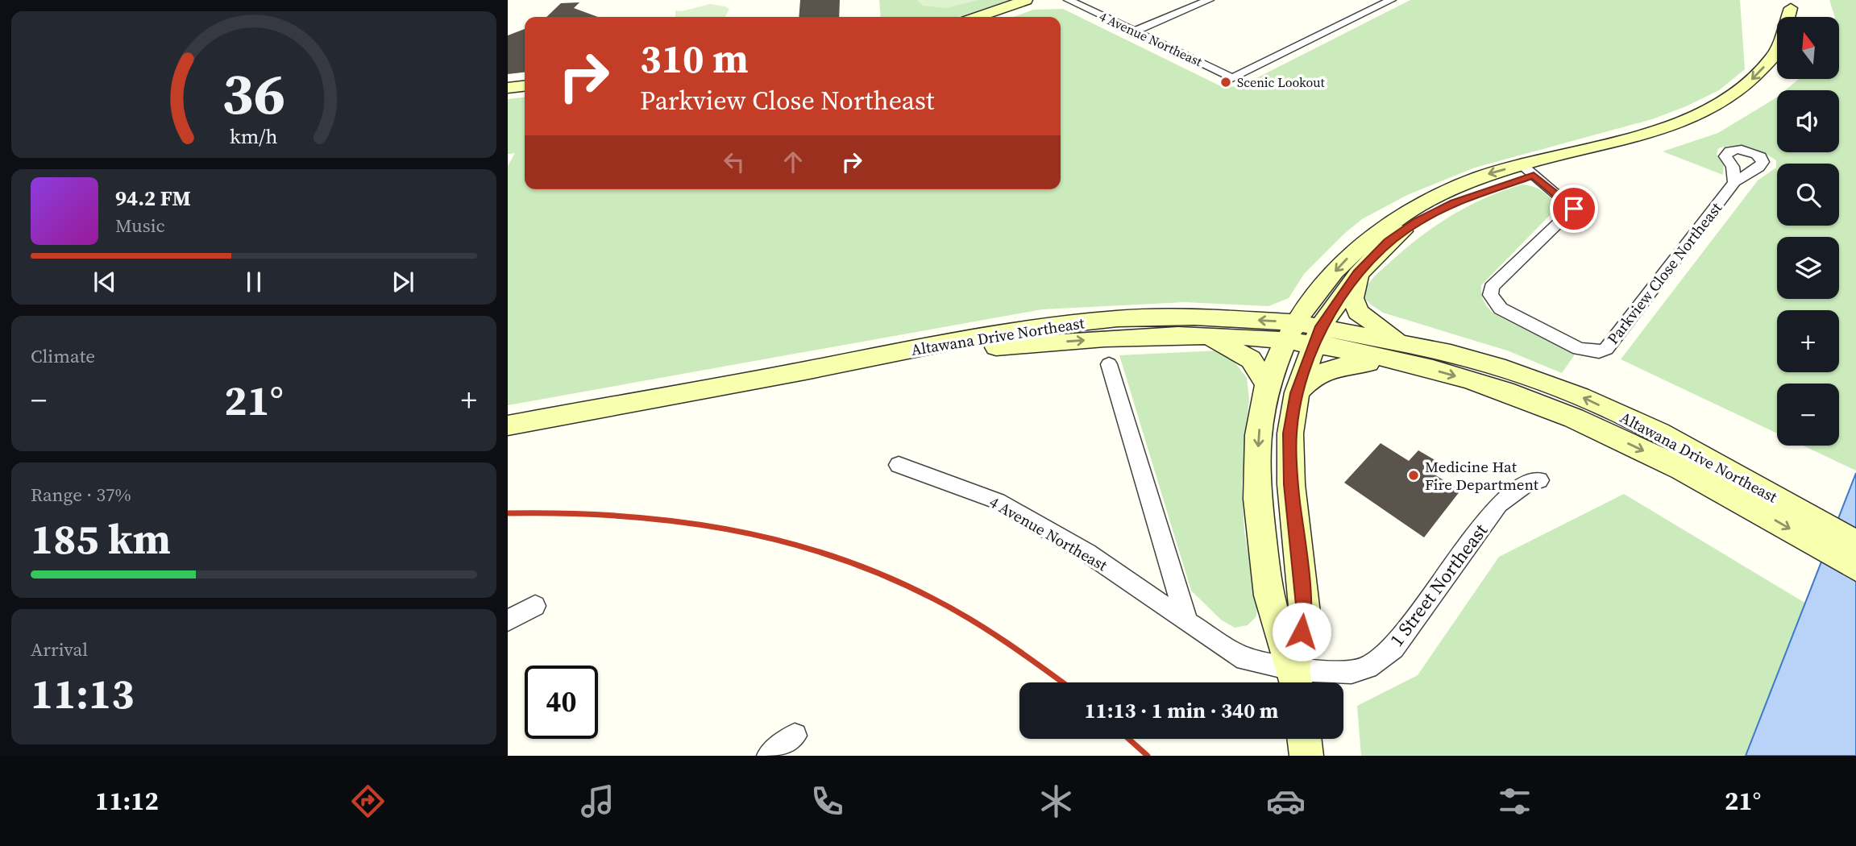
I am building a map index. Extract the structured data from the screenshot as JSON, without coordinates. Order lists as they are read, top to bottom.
{
  "streets": {
    "main road": ["Altawana Drive Northeast"],
    "street": ["4 Avenue Northeast", "Parkview Close Northeast", "1 Street Northeast"]
  },
  "crossings": [
    ["4 Avenue Northeast", "1 Street Northeast"]
  ],
  "places": ["Scenic Lookout", "Medicine Hat Fire Department"],
  "north": "top",
  "page": {
    "map_buttons": ["+", "−"],
    "turn": ["310 m", "Parkview Close Northeast"],
    "song": ["94.2 FM", "Music"],
    "tile": [
      "Climate",
      ["Range · 37%", "185 km"],
      ["Arrival", "11:13"]
    ],
    "heat": ["−", "21°", "+"],
    "limit": "40",
    "trip": "11:13 · 1 min · 340 m",
    "tabs": ["11:12", "21°"],
    "gauge": ["36", "km/h"]
  }
}
